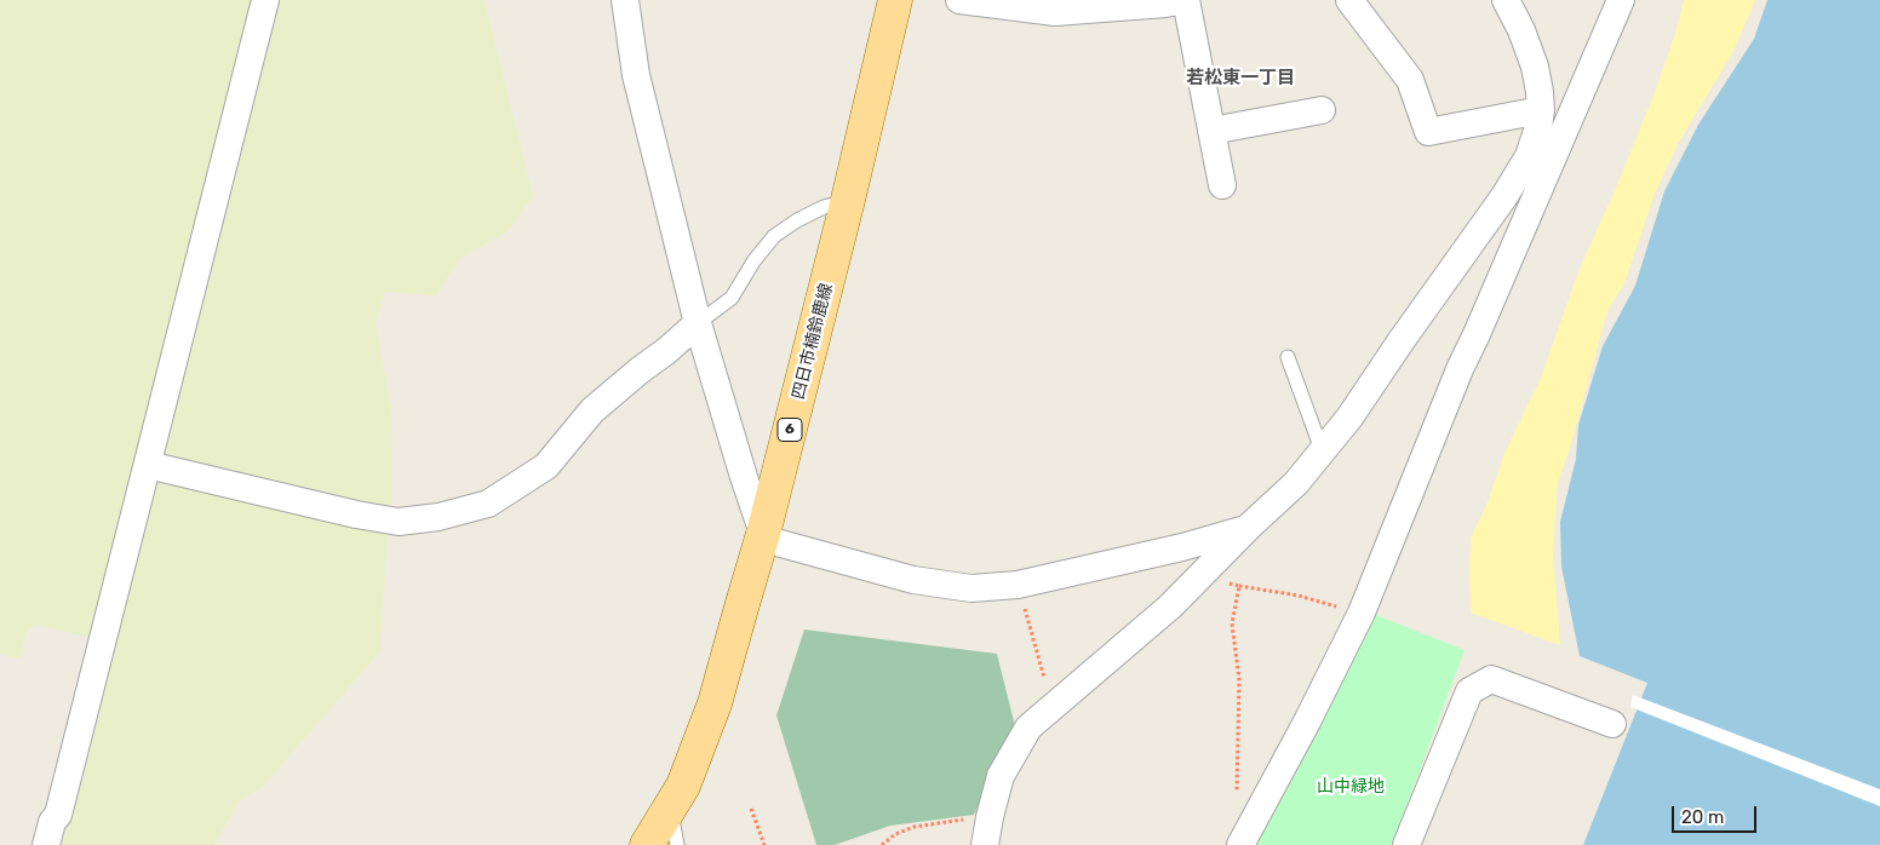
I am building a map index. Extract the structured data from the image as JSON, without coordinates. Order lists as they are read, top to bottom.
{
  "streets": {
    "main road": ["四日市楠鈴鹿線", "6"]
  },
  "districts": ["若松東一丁目"],
  "parks": ["山中緑地"],
  "scale_bar": "20 m"
}
